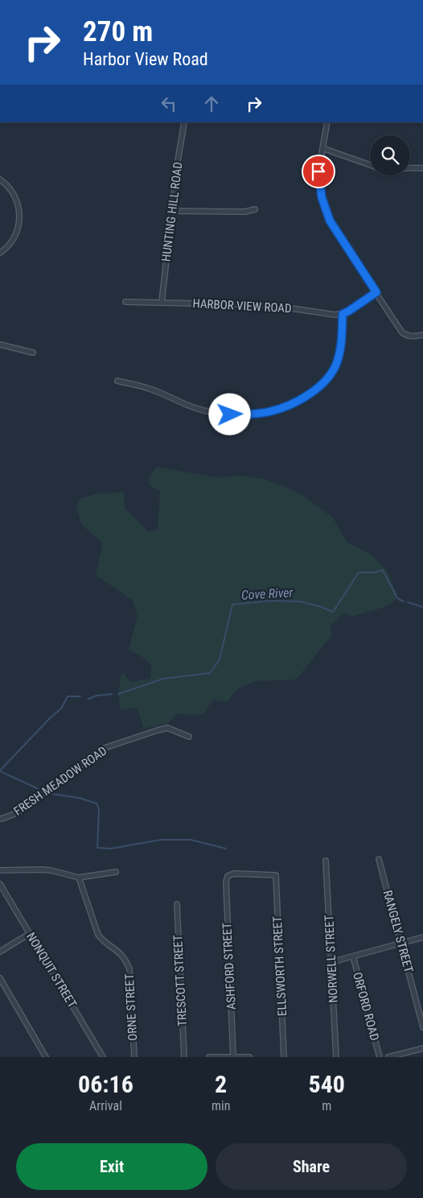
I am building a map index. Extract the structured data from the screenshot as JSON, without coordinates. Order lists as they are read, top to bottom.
{
  "streets": {
    "street": [
      "HUNTING HILL ROAD",
      "HARBOR VIEW ROAD",
      "FRESH MEADOW ROAD",
      "RANGELY STREET",
      "NORWELL STREET",
      "ASHFORD STREET",
      "ELLSWORTH STREET",
      "NONQUIT STREET",
      "TRESCOTT STREET",
      "ORFORD ROAD",
      "ORNE STREET"
    ]
  },
  "crossings": [
    ["HUNTING HILL ROAD", "HARBOR VIEW ROAD"],
    ["ASHFORD STREET", "ELLSWORTH STREET"]
  ],
  "water": ["Cove River"],
  "page": {
    "turn": ["270 m", "Harbor View Road"],
    "eta": [
      "06:16",
      "Arrival",
      "2",
      "min",
      "540",
      "m"
    ],
    "buttons": ["Exit", "Share"]
  }
}
